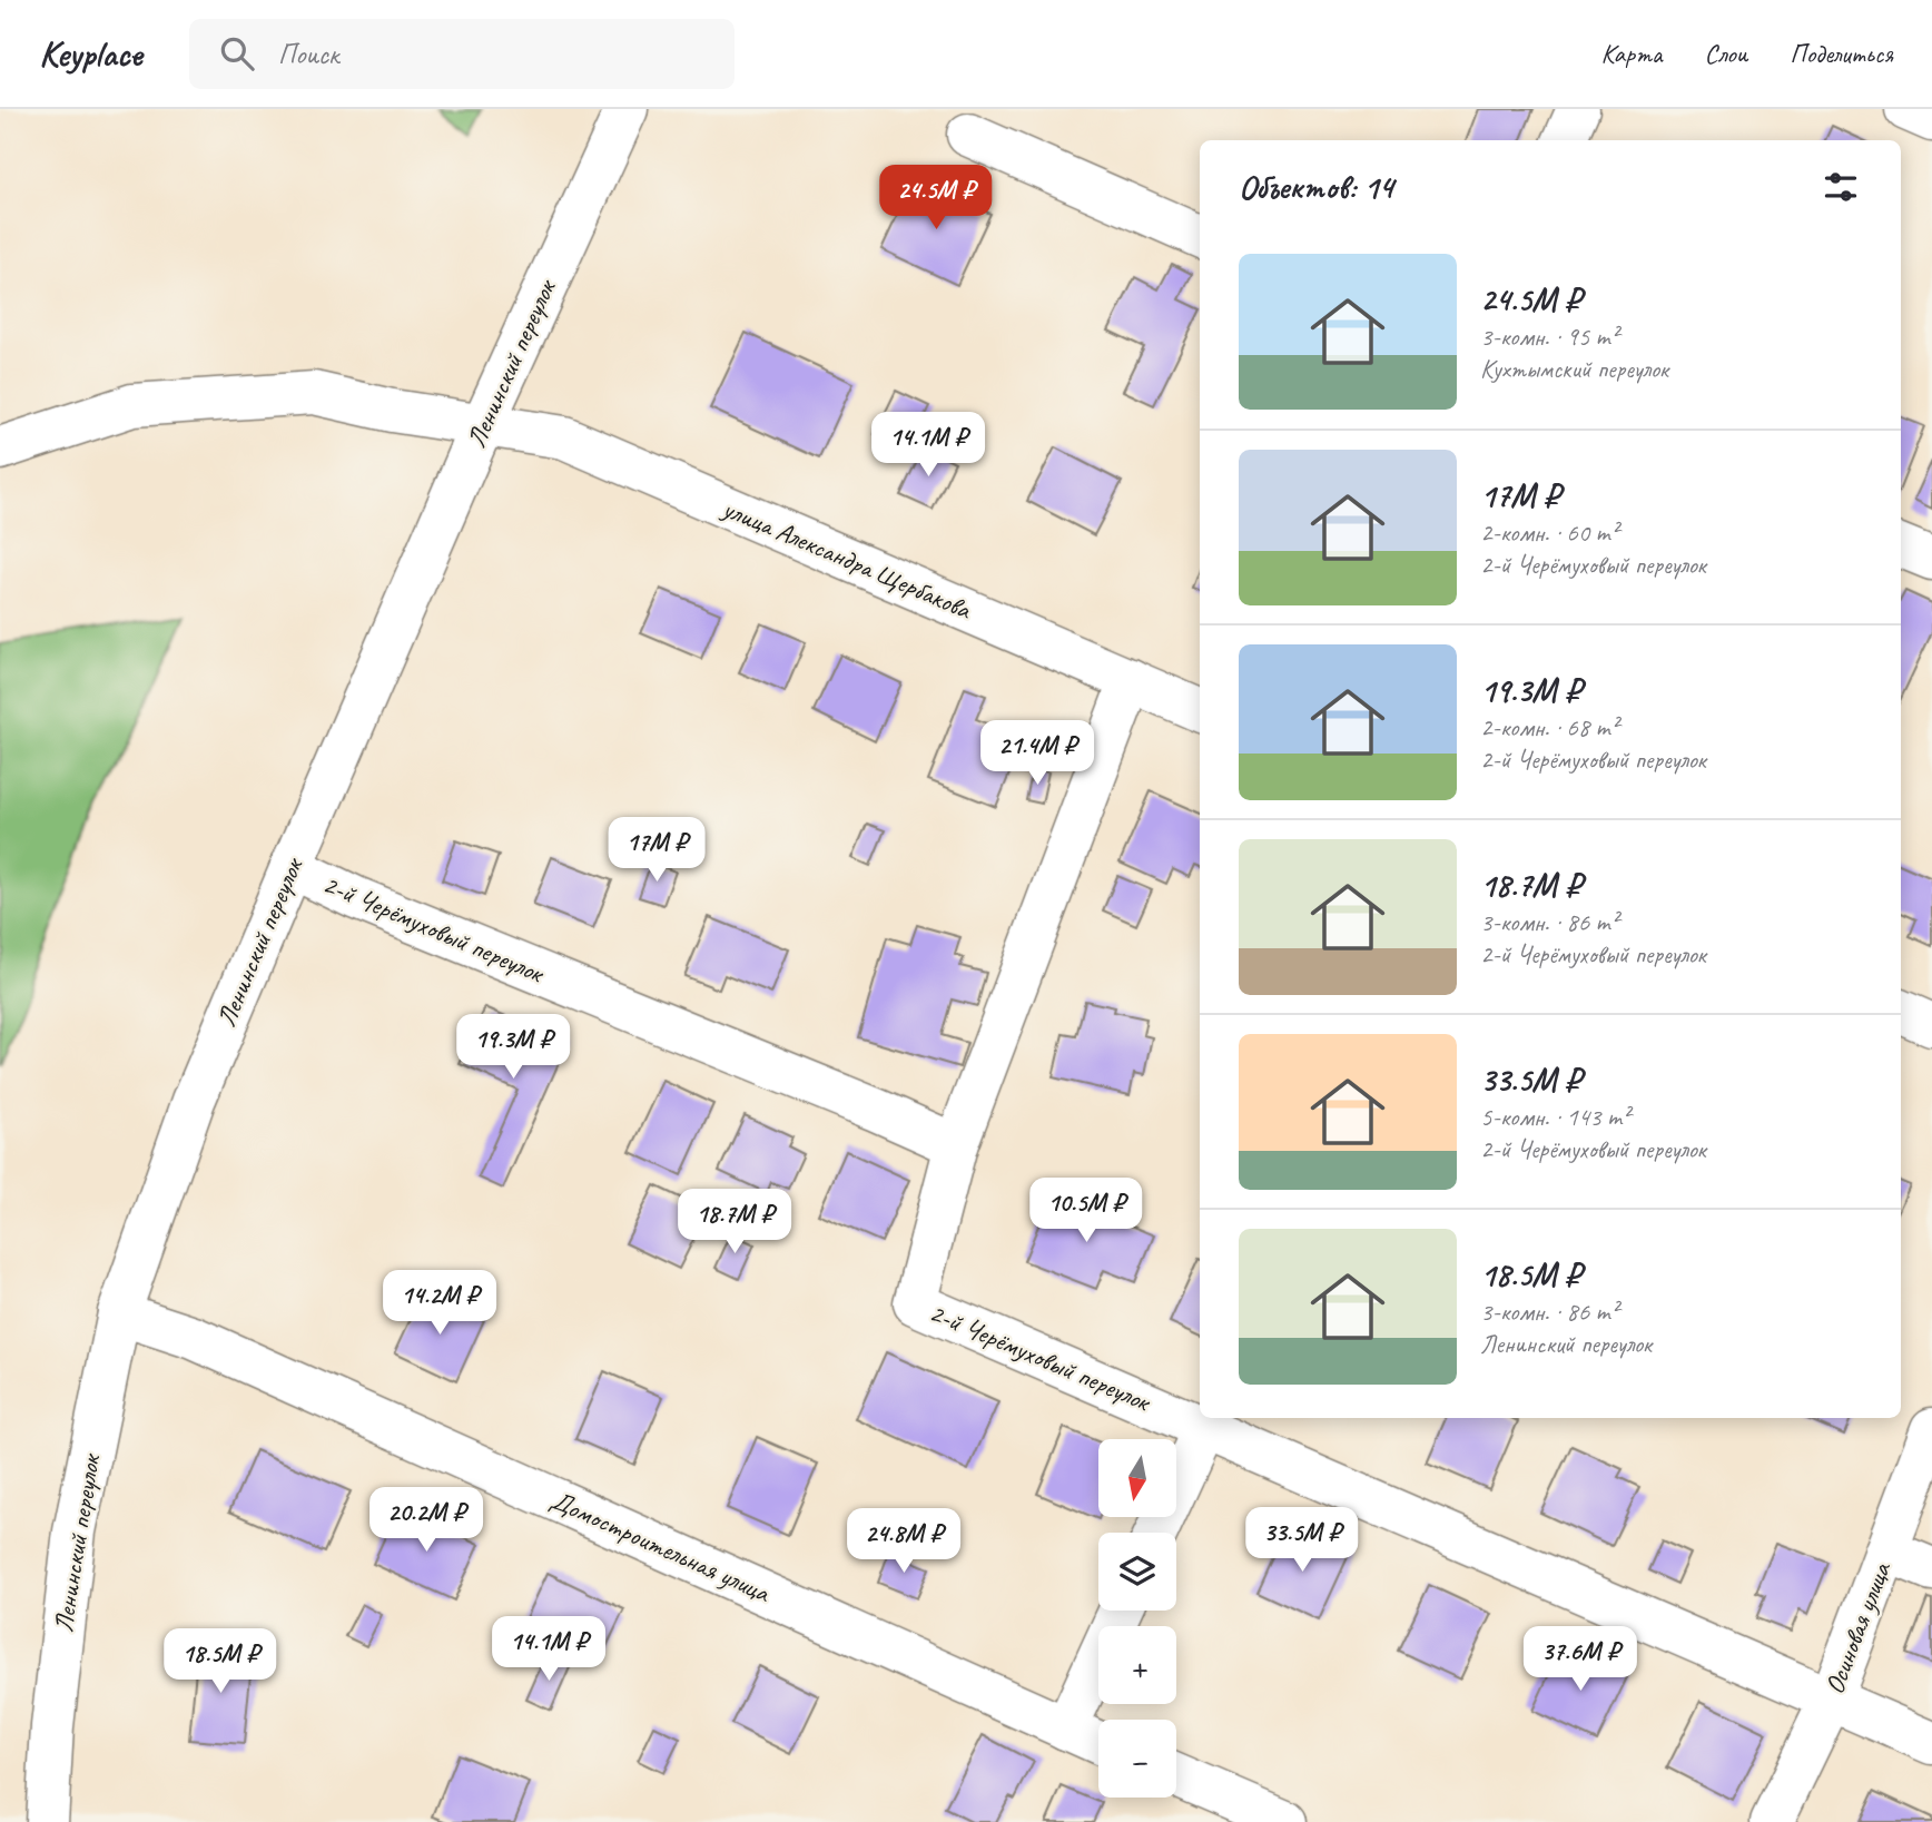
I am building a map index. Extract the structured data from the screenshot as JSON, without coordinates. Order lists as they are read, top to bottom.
{
  "streets": {
    "street": [
      "Ленинский переулок",
      "улица Александра Щербакова",
      "2-й Черёмуховый переулок",
      "Домостроительная улица",
      "Осиновая улица"
    ]
  },
  "crossings": [
    ["Ленинский переулок", "улица Александра Щербакова"],
    ["Ленинский переулок", "2-й Черёмуховый переулок"],
    ["Ленинский переулок", "Домостроительная улица"],
    ["2-й Черёмуховый переулок", "Осиновая улица"]
  ],
  "north": "bottom",
  "page": {
    "header": "Keyplace",
    "search": "Поиск",
    "nav": ["Карта", "Слои", "Поделиться"],
    "heading": "Объектов: 14",
    "price": [
      "24.5M ₽",
      "14.1M ₽",
      "21.4M ₽",
      "17M ₽",
      "19.3M ₽",
      "10.5M ₽",
      "18.7M ₽",
      "14.2M ₽",
      "20.2M ₽",
      "33.5M ₽",
      "24.8M ₽",
      "14.1M ₽",
      "37.6M ₽",
      "18.5M ₽"
    ],
    "list": [
      {
        "name": "24.5M ₽",
        "note": "3-комн. · 95 m² · Кухтымский переулок"
      },
      {
        "name": "17M ₽",
        "note": "2-комн. · 60 m² · 2-й Черёмуховый переулок"
      },
      {
        "name": "19.3M ₽",
        "note": "2-комн. · 68 m² · 2-й Черёмуховый переулок"
      },
      {
        "name": "18.7M ₽",
        "note": "3-комн. · 86 m² · 2-й Черёмуховый переулок"
      },
      {
        "name": "33.5M ₽",
        "note": "5-комн. · 143 m² · 2-й Черёмуховый переулок"
      },
      {
        "name": "18.5M ₽",
        "note": "3-комн. · 86 m² · Ленинский переулок"
      }
    ],
    "map_buttons": ["+", "−"]
  }
}
